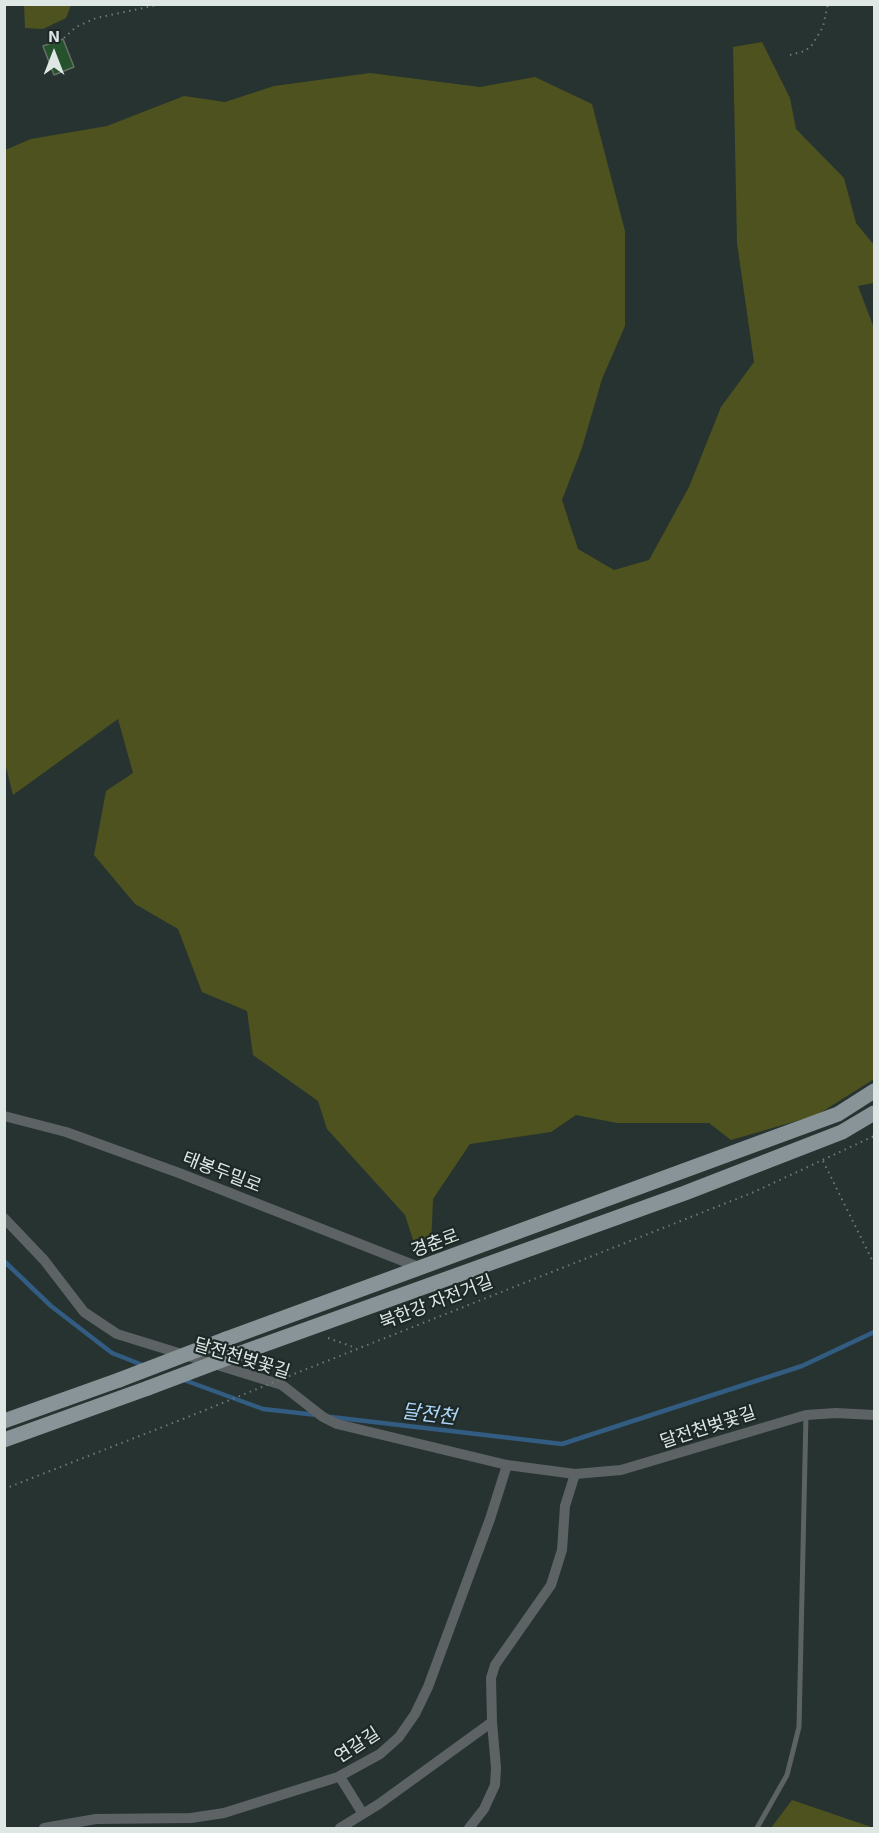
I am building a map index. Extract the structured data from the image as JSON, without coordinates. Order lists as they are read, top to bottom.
{
  "streets": {
    "main road": ["경춘로"],
    "street": ["태봉두밀로", "달전천벚꽃길", "연갈길"],
    "path": ["북한강 자전거길"]
  },
  "crossings": [
    ["태봉두밀로", "경춘로"],
    ["달전천벚꽃길", "연갈길"]
  ],
  "water": ["달전천"],
  "north": "top"
}
